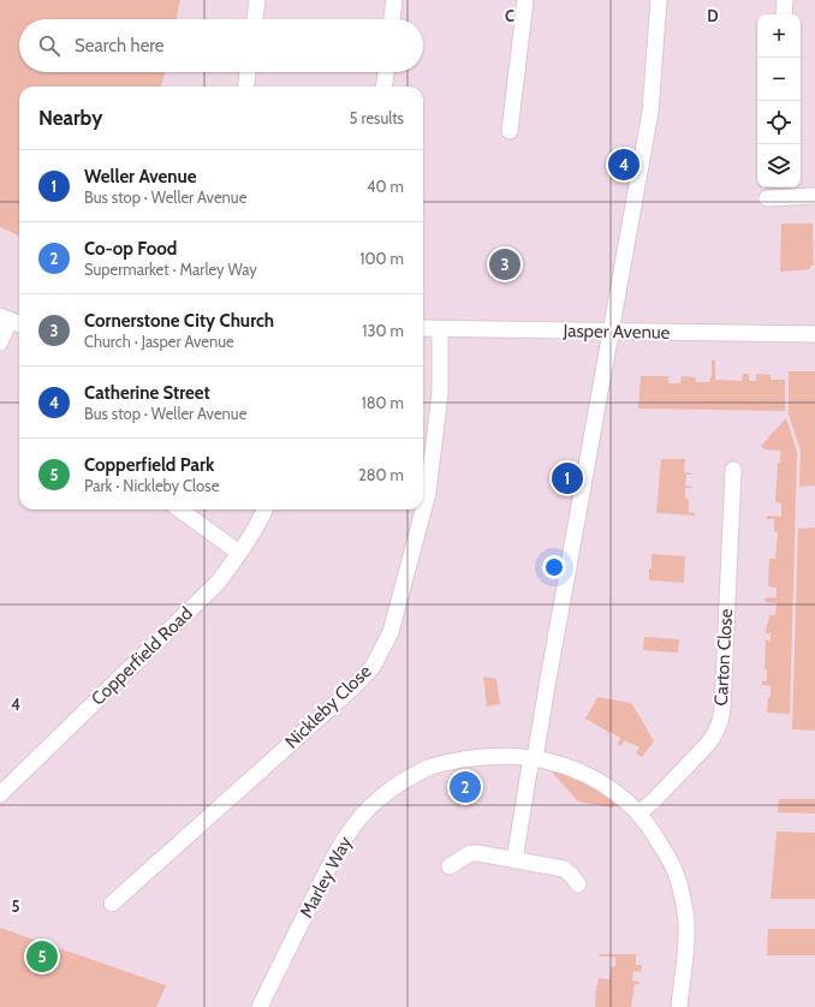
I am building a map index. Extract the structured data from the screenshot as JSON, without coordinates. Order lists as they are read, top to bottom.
{
  "streets": {
    "street": [
      "Jasper Avenue",
      "Copperfield Road",
      "Carton Close",
      "Nickleby Close",
      "Marley Way"
    ]
  },
  "crossings": [
    ["Jasper Avenue", "Nickleby Close"],
    ["Carton Close", "Marley Way"]
  ],
  "page": {
    "map_buttons": ["+", "−"],
    "search": "Search here",
    "heading": ["Nearby", "5 results"],
    "pins": [
      "4",
      "3",
      "1",
      "2",
      "5"
    ],
    "list": [
      {
        "mark": "1",
        "name": "Weller Avenue",
        "note": "Bus stop · Weller Avenue",
        "value": "40 m"
      },
      {
        "mark": "2",
        "name": "Co-op Food",
        "note": "Supermarket · Marley Way",
        "value": "100 m"
      },
      {
        "mark": "3",
        "name": "Cornerstone City Church",
        "note": "Church · Jasper Avenue",
        "value": "130 m"
      },
      {
        "mark": "4",
        "name": "Catherine Street",
        "note": "Bus stop · Weller Avenue",
        "value": "180 m"
      },
      {
        "mark": "5",
        "name": "Copperfield Park",
        "note": "Park · Nickleby Close",
        "value": "280 m"
      }
    ]
  },
  "grid": {
    "columns": ["C", "D"],
    "rows": ["4", "5"]
  }
}
